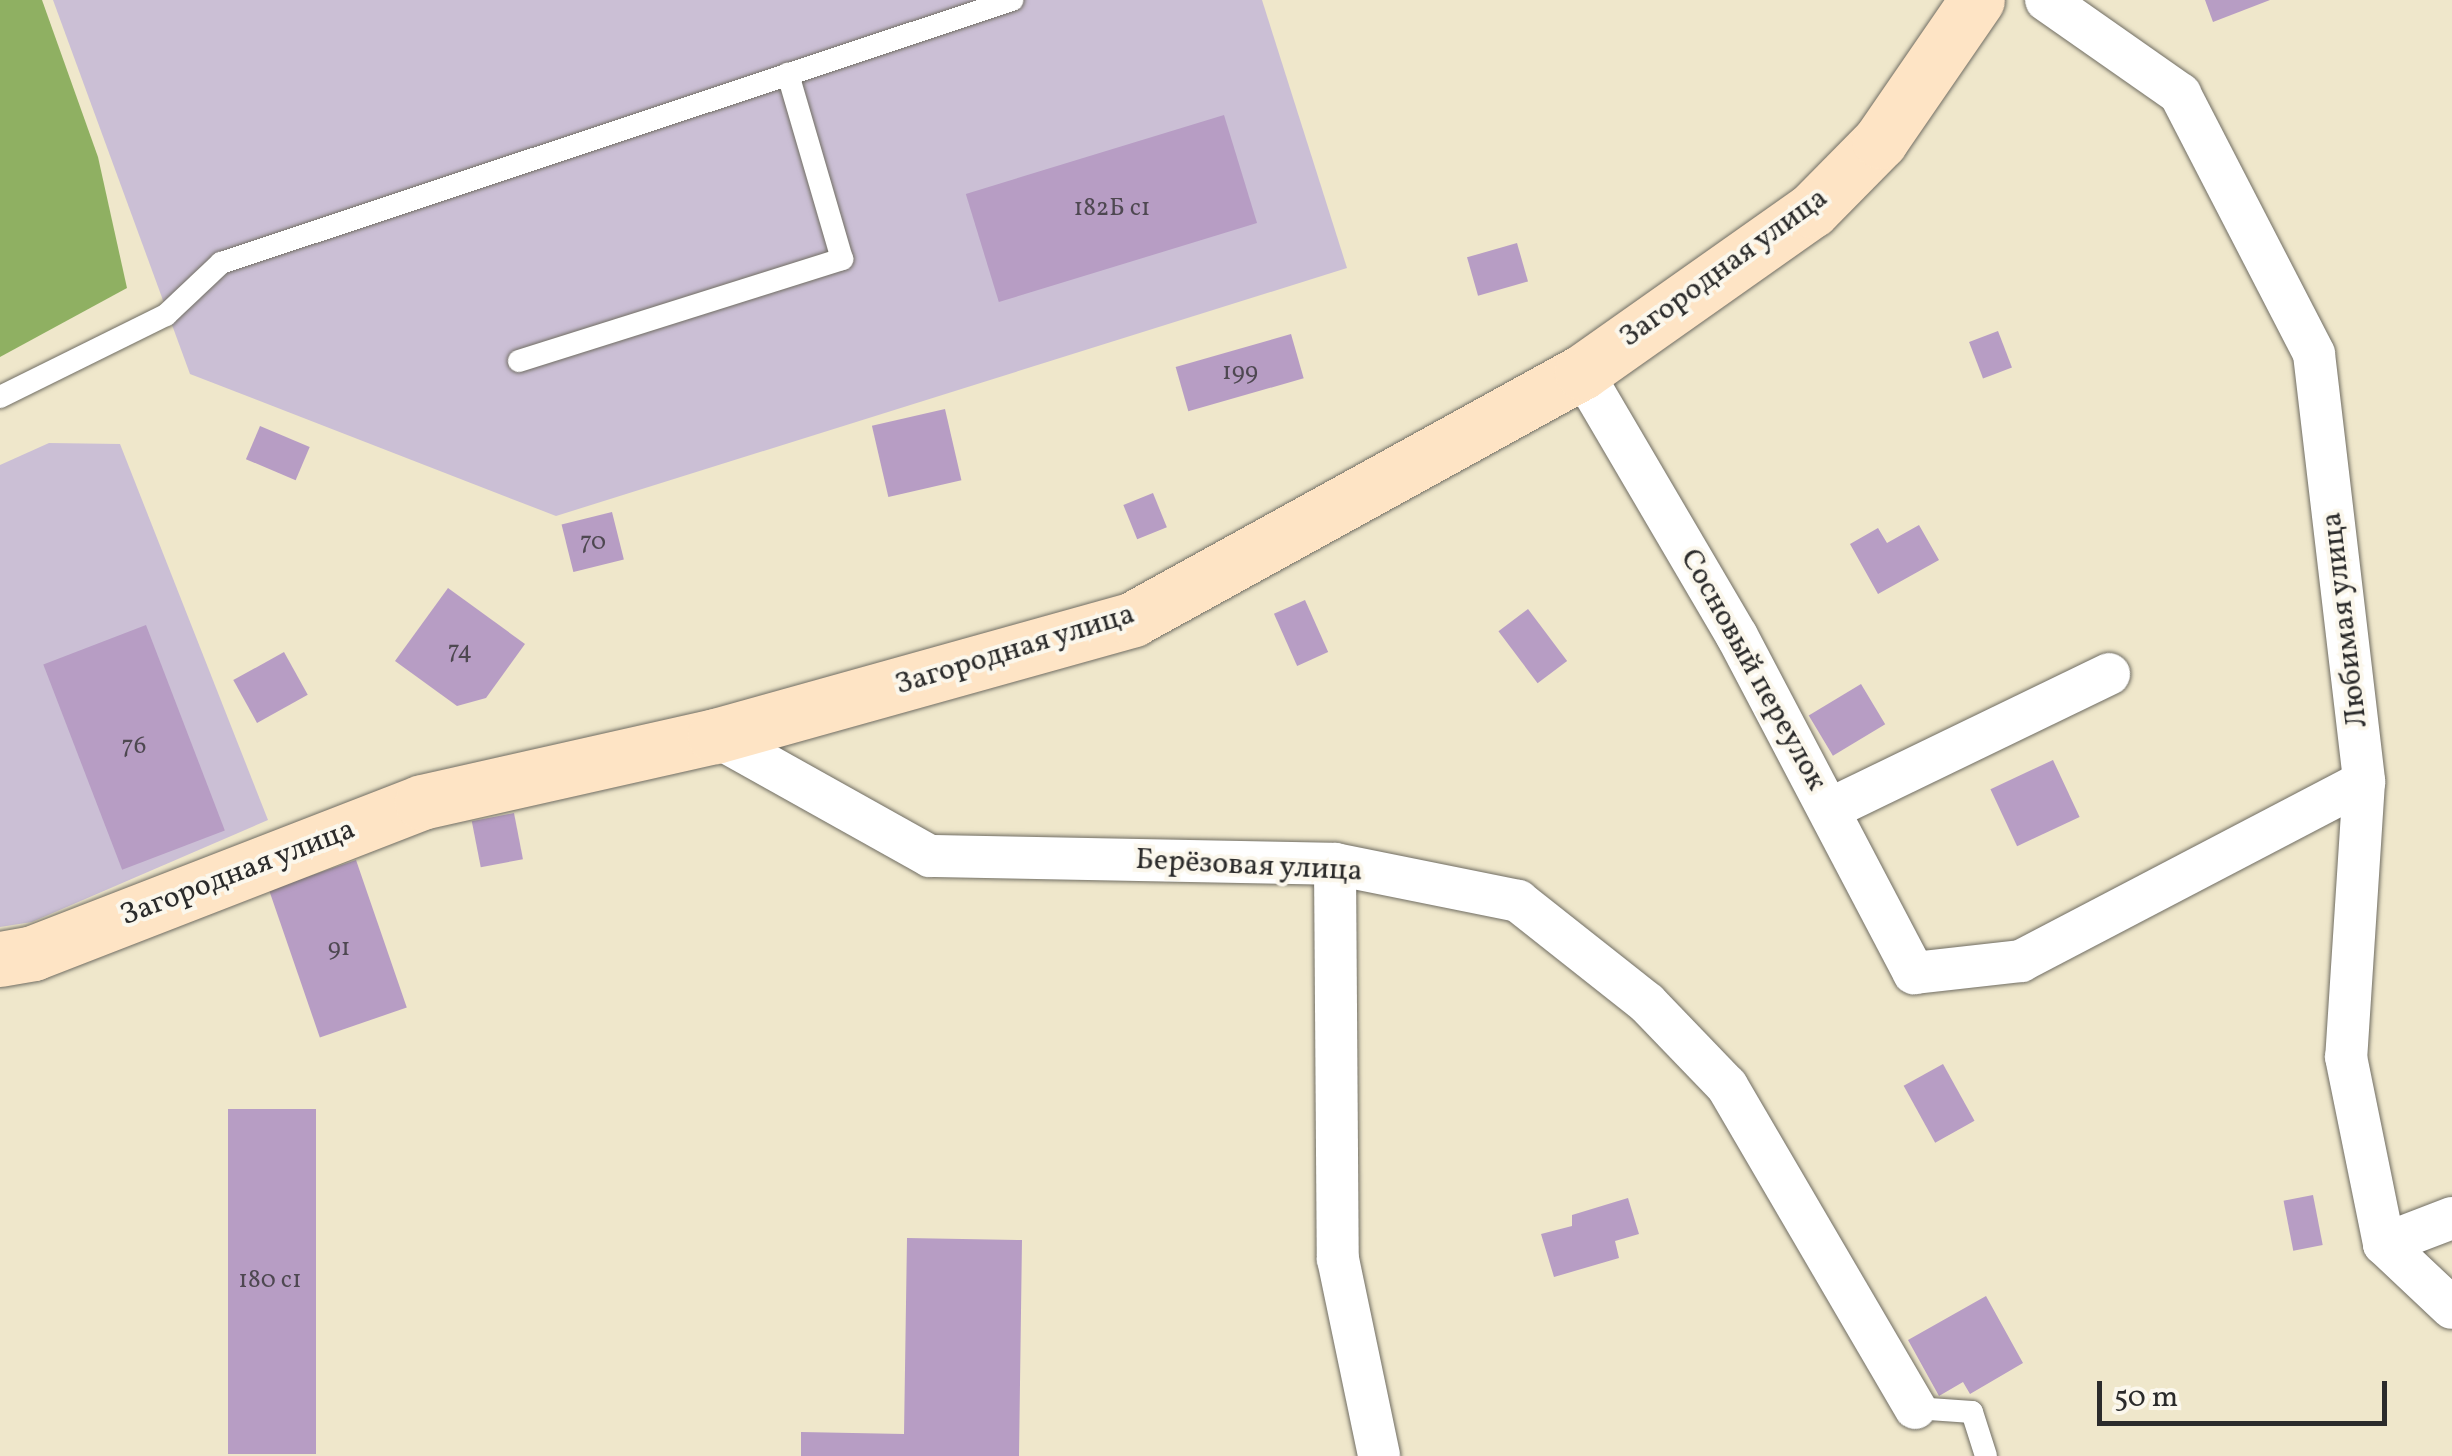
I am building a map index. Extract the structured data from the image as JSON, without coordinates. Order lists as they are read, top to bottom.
{
  "streets": {
    "street": [
      "Загородная улица",
      "Любимая улица",
      "Сосновый переулок",
      "Берёзовая улица"
    ]
  },
  "crossings": [
    ["Загородная улица", "Сосновый переулок"],
    ["Загородная улица", "Берёзовая улица"],
    ["Любимая улица", "Сосновый переулок"]
  ],
  "house_numbers": [
    "182Б с1",
    "199",
    "70",
    "74",
    "76",
    "91",
    "180 с1"
  ],
  "scale_bar": "50 m"
}
